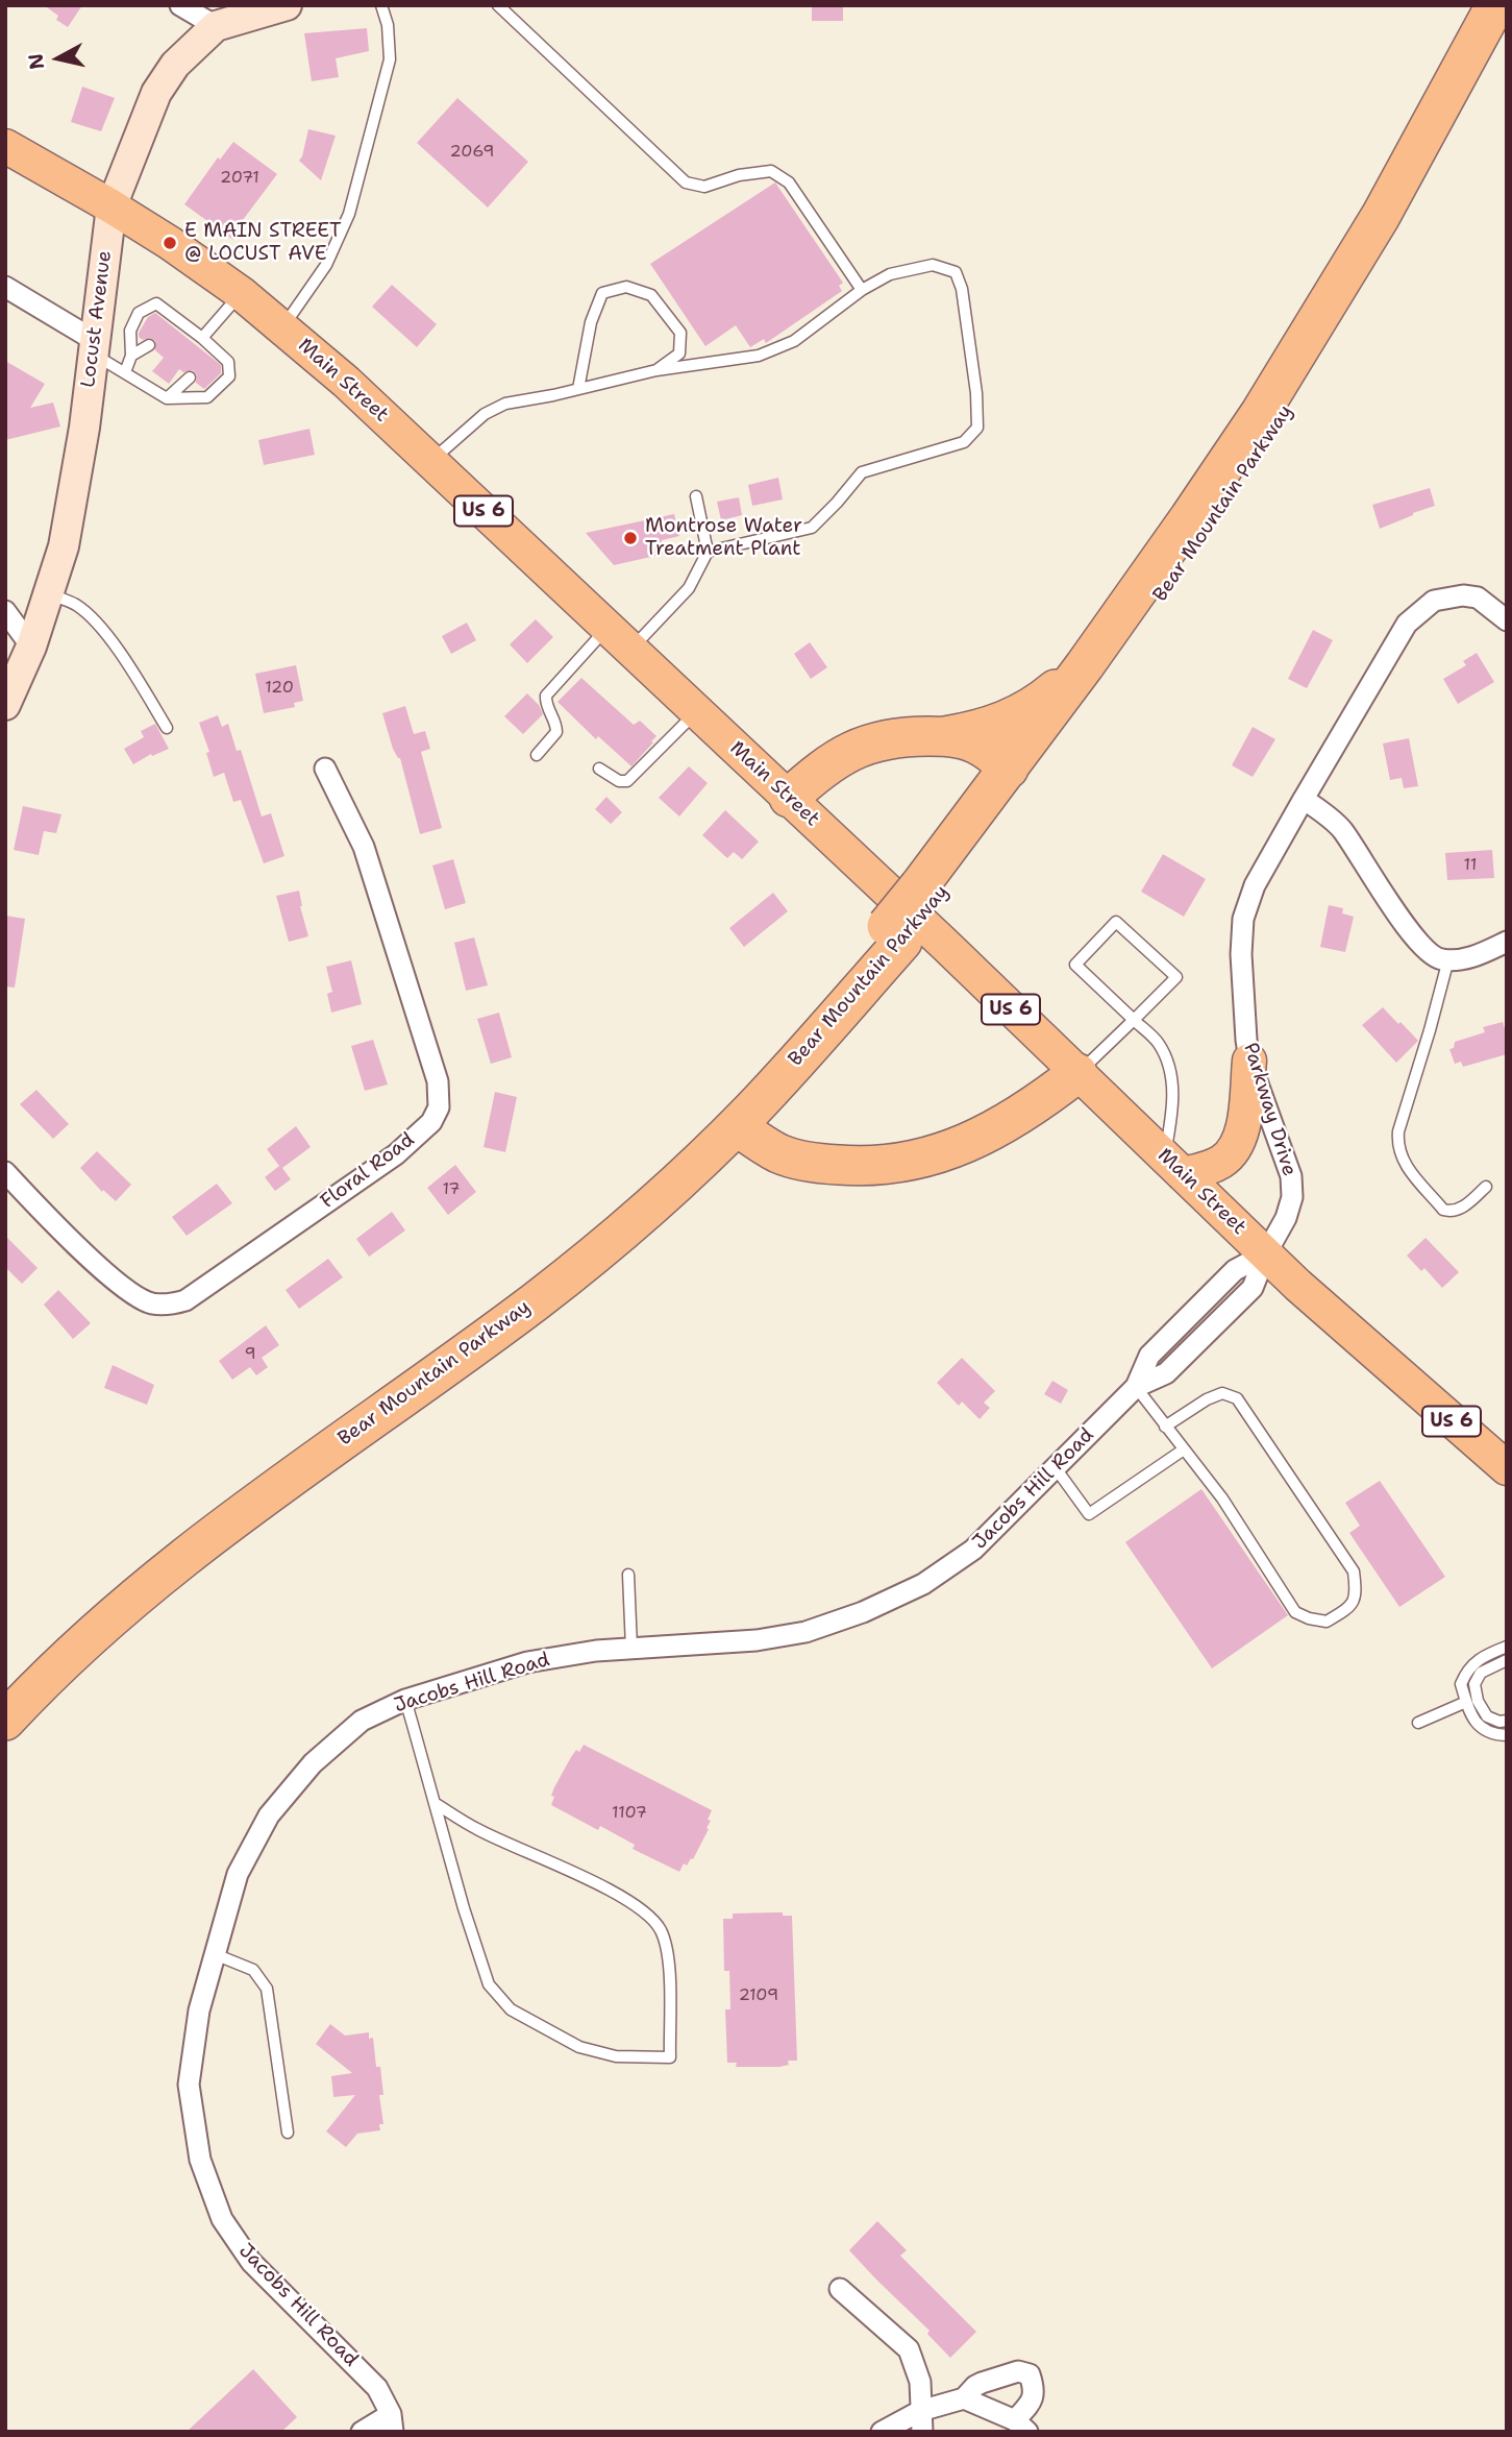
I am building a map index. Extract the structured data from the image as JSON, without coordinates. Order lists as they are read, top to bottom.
{
  "streets": {
    "highway": ["Bear Mountain Parkway"],
    "main road": ["Main Street", "US 6"],
    "street": [
      "Locust Avenue",
      "Parkway Drive",
      "Floral Road",
      "Jacobs Hill Road"
    ]
  },
  "crossings": [
    ["Locust Avenue", "Main Street"],
    ["Main Street", "Parkway Drive"],
    ["Main Street", "Jacobs Hill Road"],
    ["Parkway Drive", "Jacobs Hill Road"]
  ],
  "places": ["E MAIN STREET @ LOCUST AVE", "Montrose Water Treatment Plant"],
  "house_numbers": [
    "2069",
    "2071",
    "120",
    "11",
    "17",
    "9",
    "1107",
    "2109"
  ],
  "north": "left"
}
